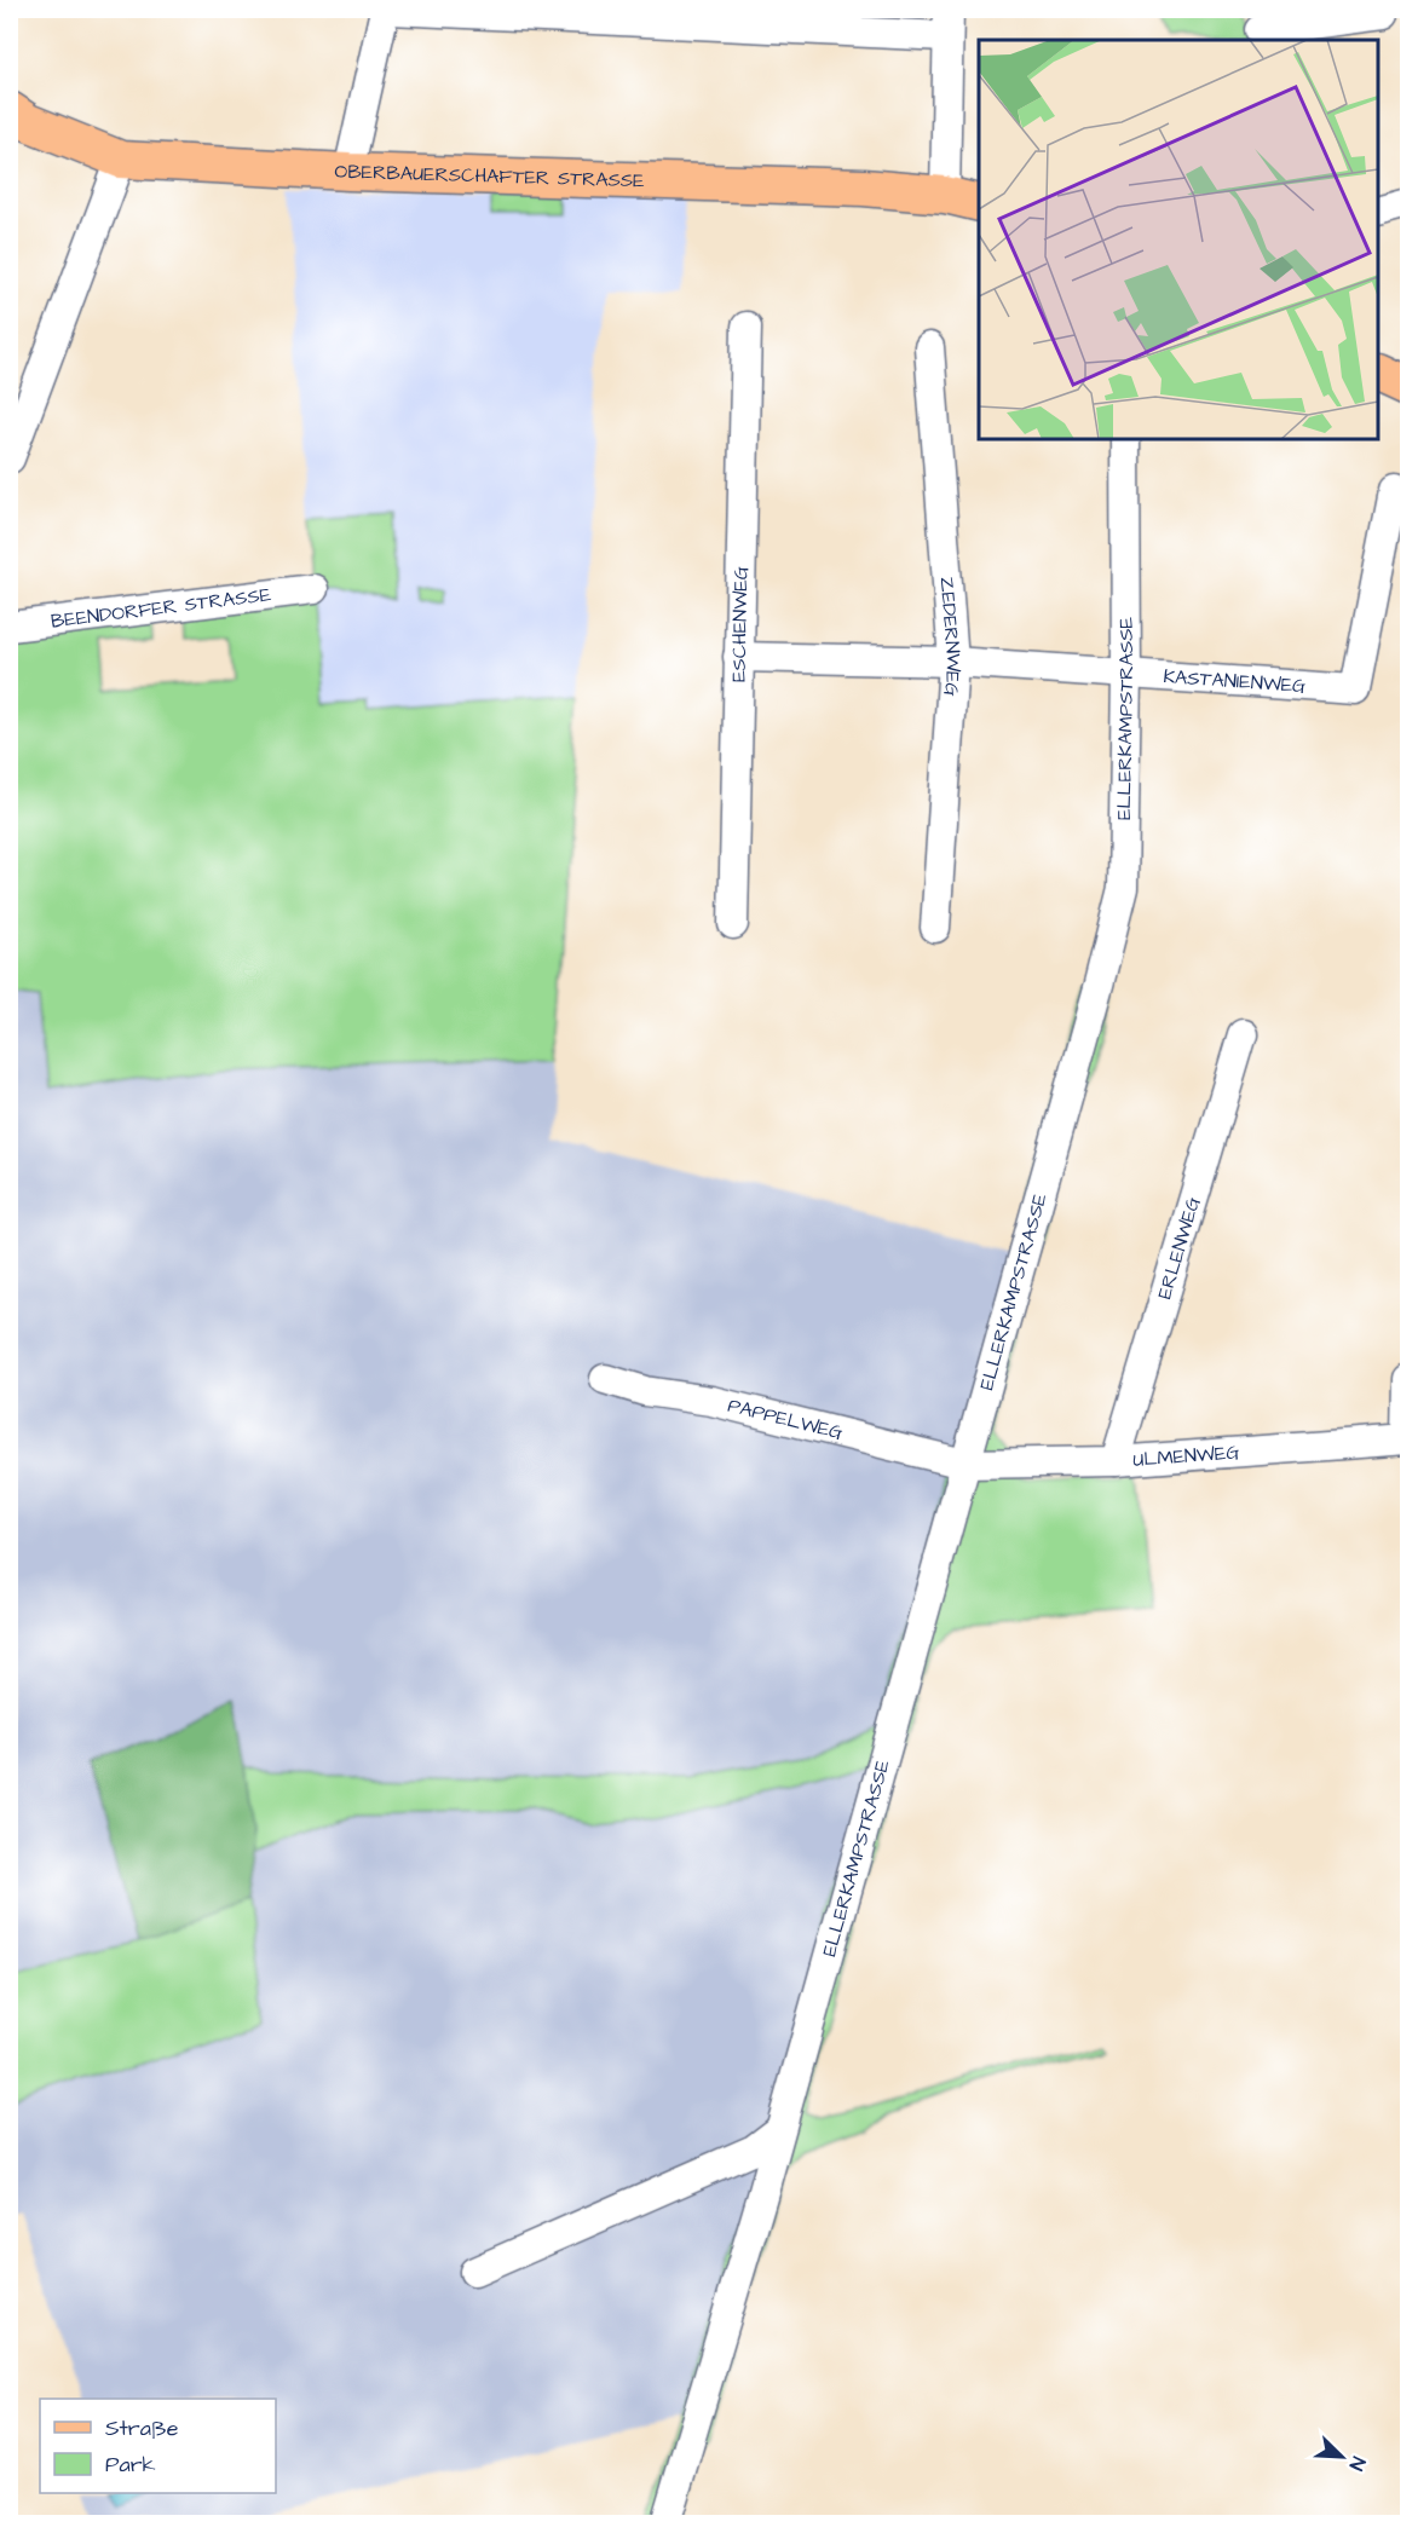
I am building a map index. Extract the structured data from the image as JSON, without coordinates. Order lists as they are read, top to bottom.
{
  "streets": {
    "main road": ["OBERBAUERSCHAFTER STRASSE"],
    "street": [
      "BEENDORFER STRASSE",
      "ESCHENWEG",
      "ZEDERNWEG",
      "KASTANIENWEG",
      "ELLERKAMPSTRASSE",
      "ERLENWEG",
      "PAPPELWEG",
      "ULMENWEG"
    ]
  },
  "crossings": [
    ["ESCHENWEG", "KASTANIENWEG"],
    ["ZEDERNWEG", "KASTANIENWEG"],
    ["KASTANIENWEG", "ELLERKAMPSTRASSE"],
    ["ELLERKAMPSTRASSE", "PAPPELWEG"],
    ["ELLERKAMPSTRASSE", "ULMENWEG"],
    ["ERLENWEG", "ULMENWEG"],
    ["PAPPELWEG", "ULMENWEG"]
  ],
  "legend": ["Straße", "Park"],
  "north": "bottom right"
}
